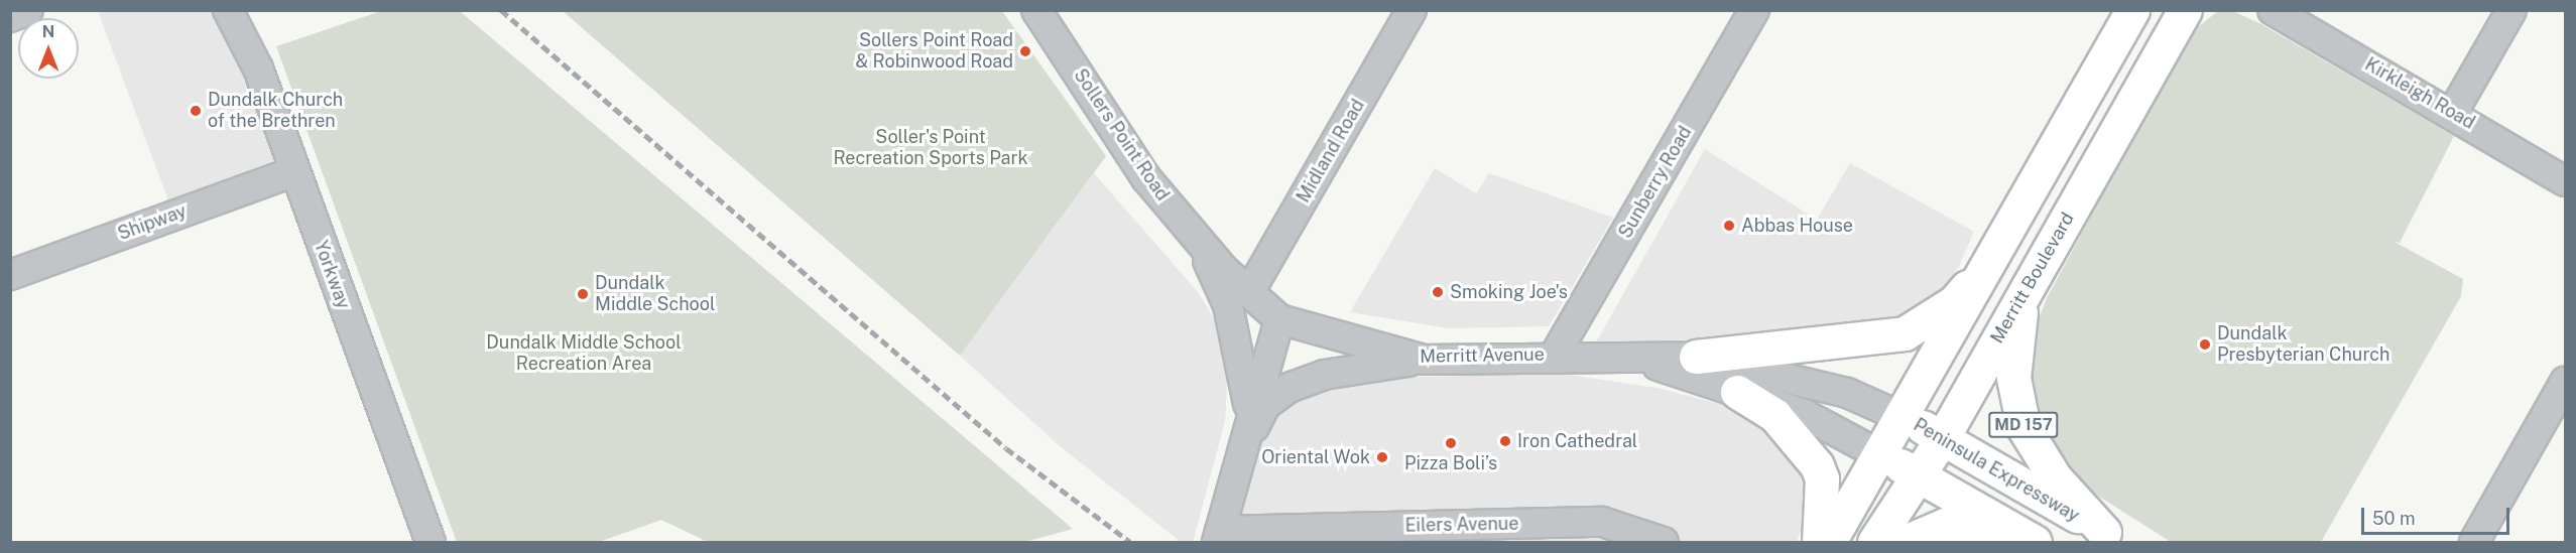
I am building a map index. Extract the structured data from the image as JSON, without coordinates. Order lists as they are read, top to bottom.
{
  "streets": {
    "main road": ["Merritt Boulevard", "MD 157", "Peninsula Expressway"],
    "street": [
      "Kirkleigh Road",
      "Sollers Point Road",
      "Midland Road",
      "Sunberry Road",
      "Shipway",
      "Yorkway",
      "Merritt Avenue",
      "Eilers Avenue"
    ]
  },
  "crossings": [
    ["Sollers Point Road", "Midland Road"],
    ["Sollers Point Road", "Merritt Avenue"],
    ["Sunberry Road", "Merritt Avenue"],
    ["Shipway", "Yorkway"],
    ["Merritt Boulevard", "MD 157"],
    ["Merritt Boulevard", "Peninsula Expressway"],
    ["Merritt Avenue", "Peninsula Expressway"],
    ["MD 157", "Peninsula Expressway"]
  ],
  "parks": ["Soller's Point Recreation Sports Park", "Dundalk Middle School Recreation Area"],
  "places": [
    "Sollers Point Road & Robinwood Road",
    "Dundalk Church of the Brethren",
    "Abbas House",
    "Smoking Joe's",
    "Dundalk Middle School",
    "Dundalk Presbyterian Church",
    "Iron Cathedral",
    "Pizza Boli’s",
    "Oriental Wok"
  ],
  "scale_bar": "50 m",
  "north": "top"
}
